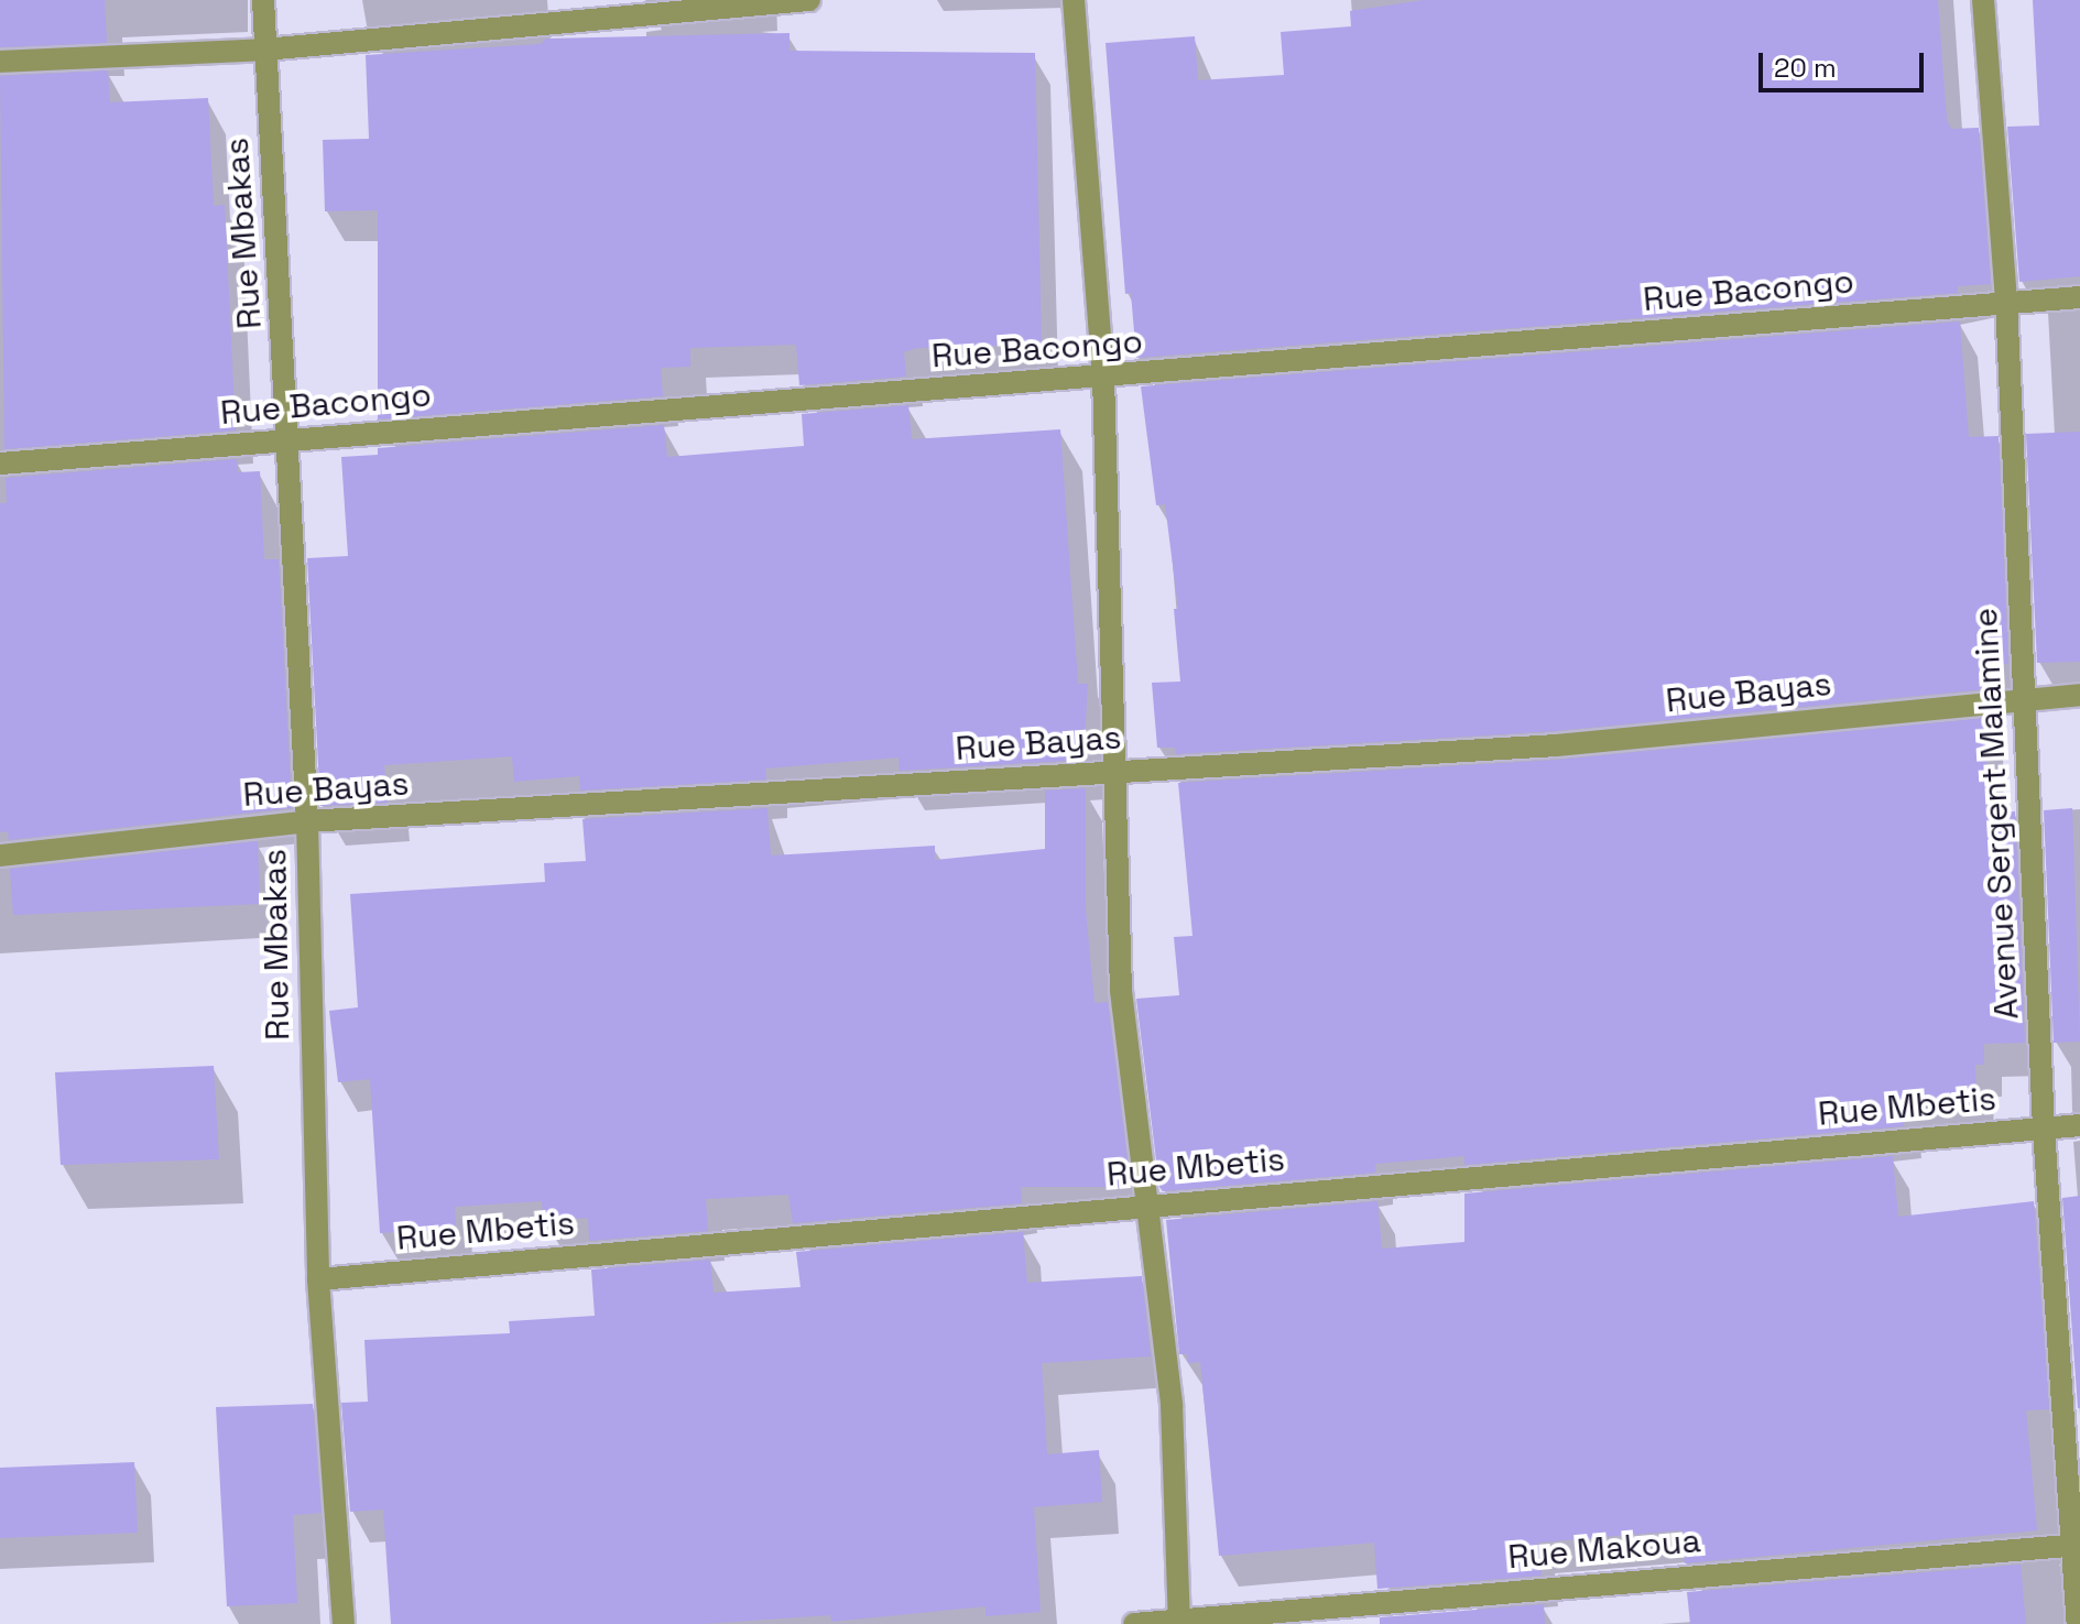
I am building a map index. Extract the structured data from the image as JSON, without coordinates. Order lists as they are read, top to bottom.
{
  "streets": {
    "street": [
      "Rue Mbakas",
      "Rue Bacongo",
      "Rue Bayas",
      "Avenue Sergent Malamine",
      "Rue Mbetis",
      "Rue Makoua"
    ]
  },
  "crossings": [
    ["Rue Mbakas", "Rue Bacongo"],
    ["Rue Mbakas", "Rue Bayas"],
    ["Rue Mbakas", "Rue Mbetis"],
    ["Rue Bacongo", "Avenue Sergent Malamine"],
    ["Rue Bayas", "Avenue Sergent Malamine"],
    ["Avenue Sergent Malamine", "Rue Mbetis"],
    ["Avenue Sergent Malamine", "Rue Makoua"]
  ],
  "scale_bar": "20 m"
}
